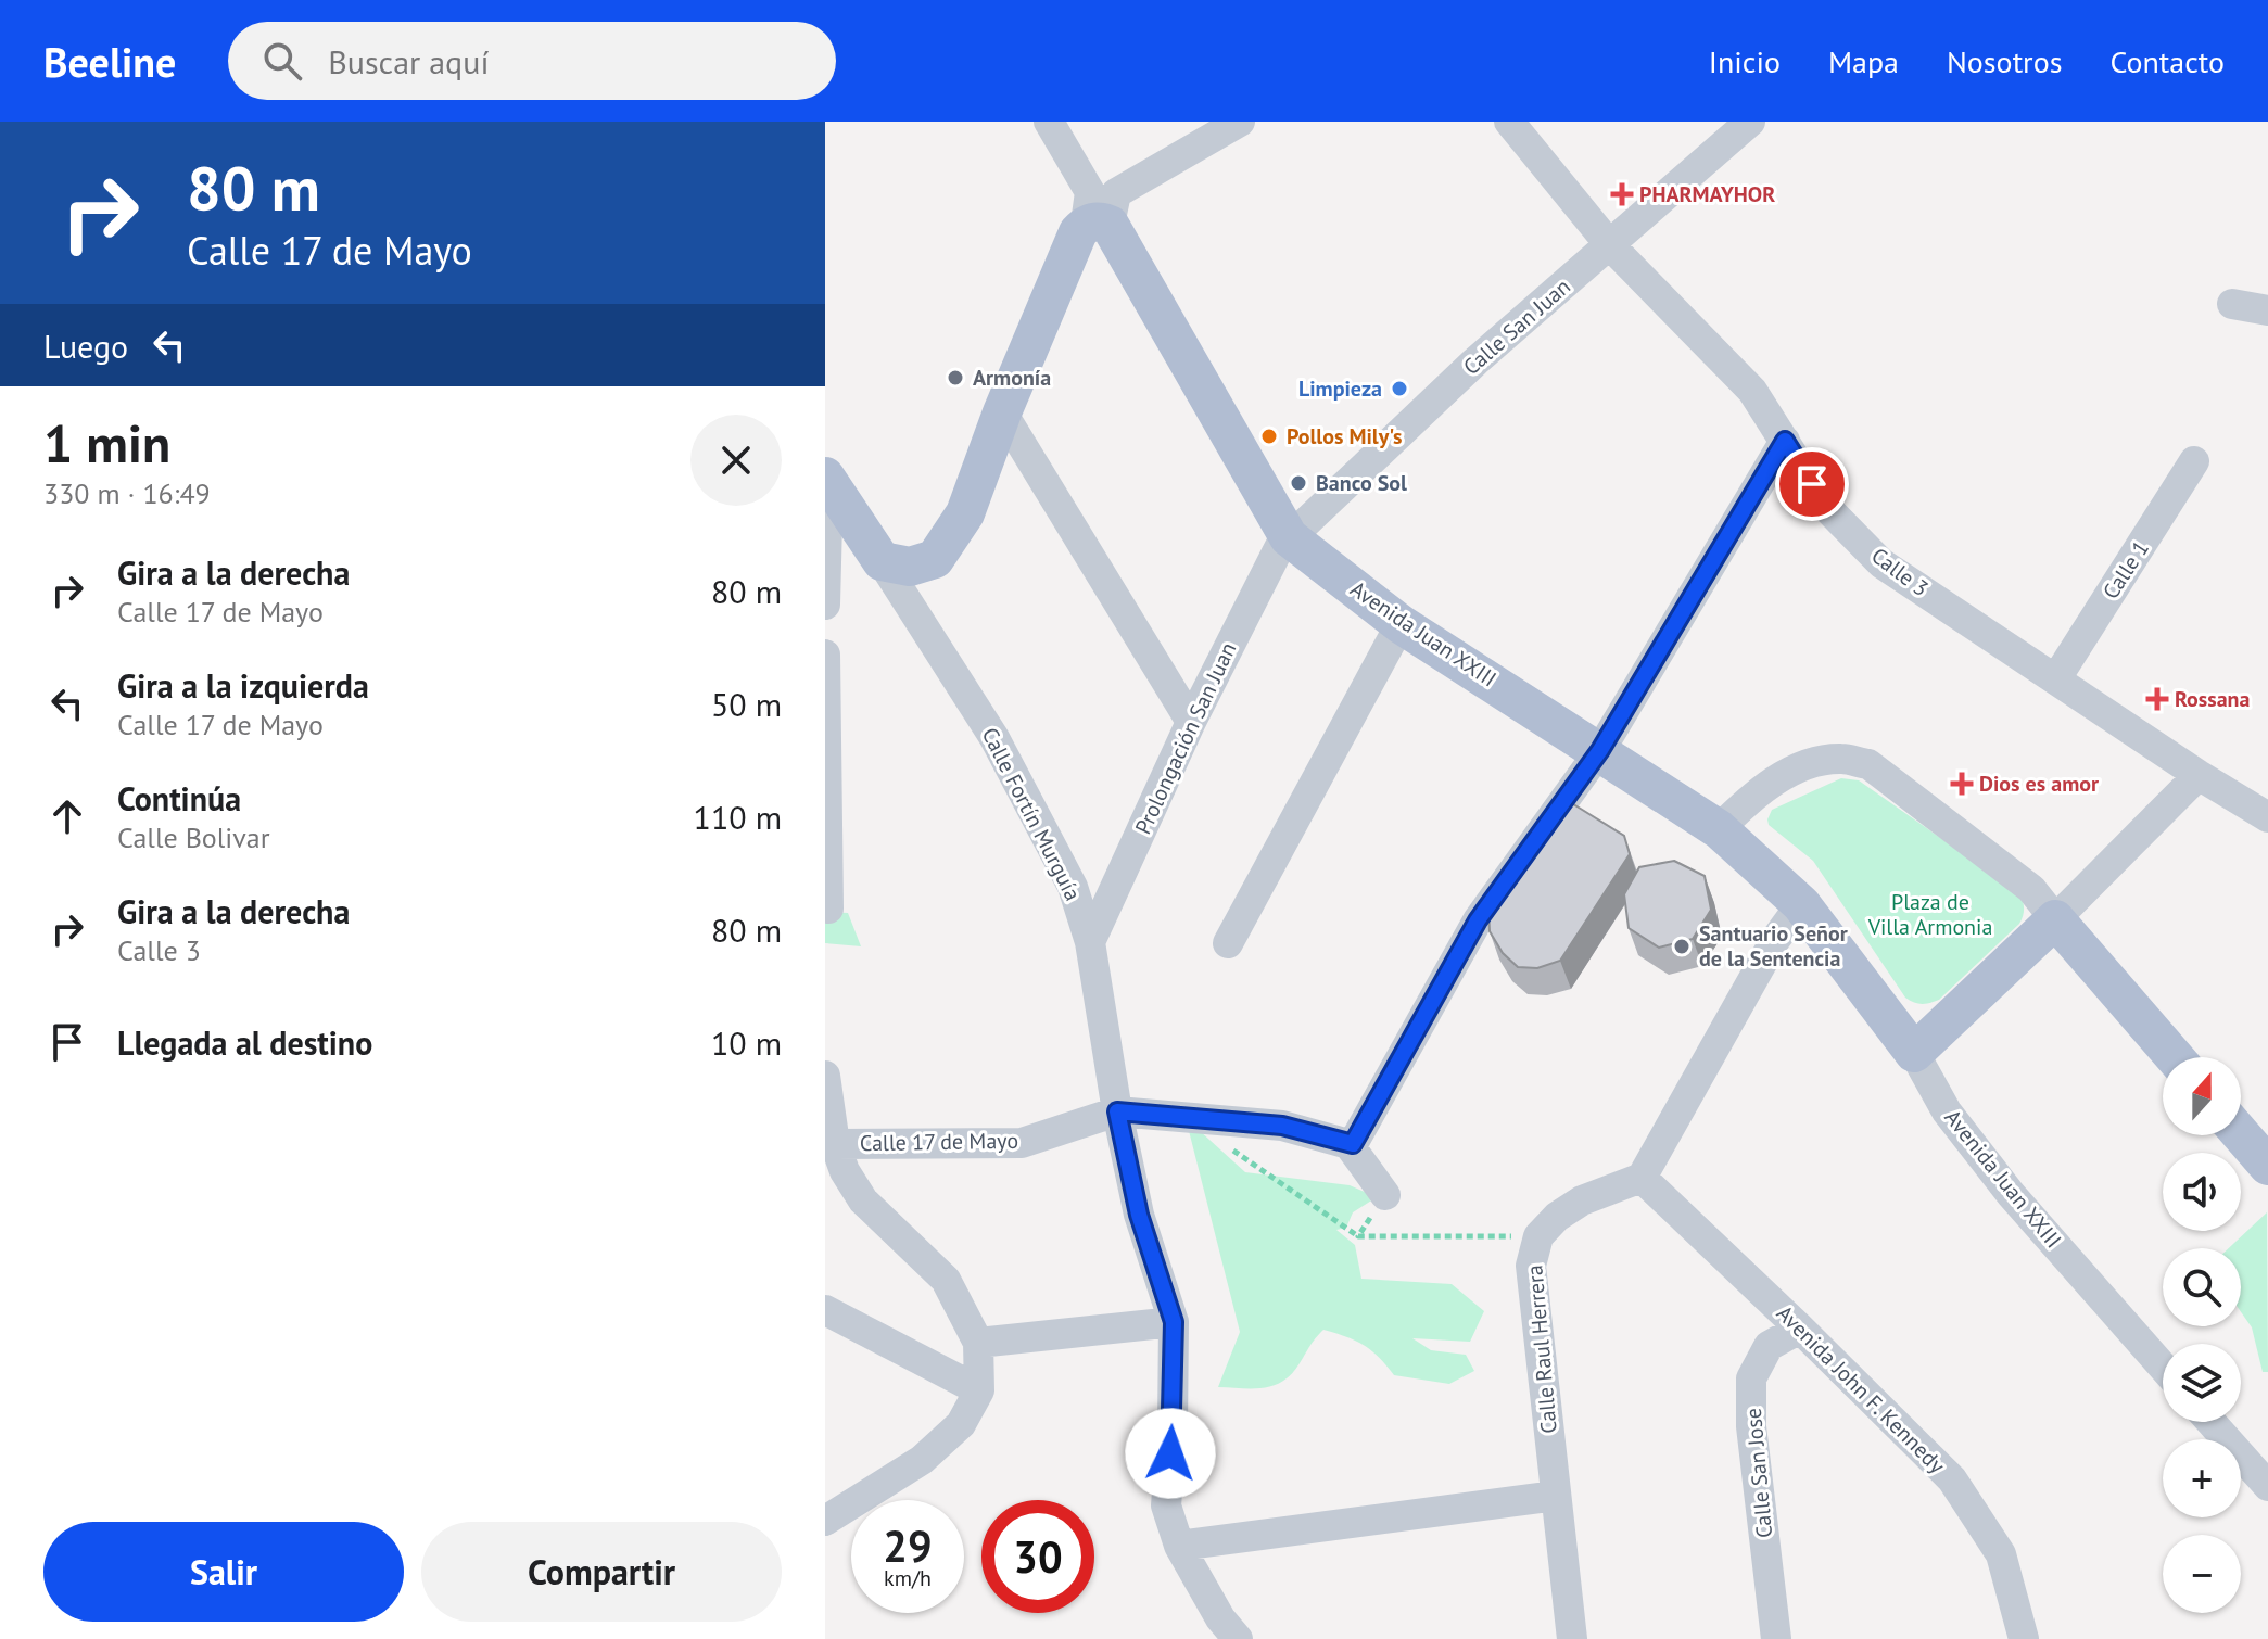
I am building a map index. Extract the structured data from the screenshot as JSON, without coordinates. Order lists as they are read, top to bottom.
{
  "streets": {
    "main road": ["Avenida Juan XXIII"],
    "street": [
      "Calle San Juan",
      "Calle 1",
      "Calle 3",
      "Prolongación San Juan",
      "Calle Fortín Murguía",
      "Calle 17 de Mayo",
      "Calle Raul Herrera",
      "Avenida John F. Kennedy",
      "Calle San Jose"
    ]
  },
  "crossings": [
    ["Calle San Juan", "Calle 3"],
    ["Calle San Juan", "Avenida Juan XXIII"],
    ["Calle San Juan", "Prolongación San Juan"],
    ["Calle 1", "Calle 3"],
    ["Avenida Juan XXIII", "Prolongación San Juan"],
    ["Prolongación San Juan", "Calle Fortín Murguía"],
    ["Calle Fortín Murguía", "Calle 17 de Mayo"],
    ["Calle Raul Herrera", "Avenida John F. Kennedy"],
    ["Avenida John F. Kennedy", "Calle San Jose"]
  ],
  "parks": ["Plaza de Villa Armonia"],
  "places": {
    "health": ["PHARMAYHOR", "Rossana", "Dios es amor"],
    "other": [
      "Armonía",
      "Limpieza",
      "Pollos Mily's",
      "Banco Sol",
      "Santuario Señor de la Sentencia"
    ]
  },
  "north": "top",
  "page": {
    "header": "Beeline",
    "search": "Buscar aquí",
    "nav": [
      "Inicio",
      "Mapa",
      "Nosotros",
      "Contacto"
    ],
    "turn": ["80 m", "Calle 17 de Mayo"],
    "then": "Luego",
    "heading": ["1 min", "330 m · 16:49"],
    "list": [
      {
        "name": "Gira a la derecha",
        "note": "Calle 17 de Mayo",
        "value": "80 m"
      },
      {
        "name": "Gira a la izquierda",
        "note": "Calle 17 de Mayo",
        "value": "50 m"
      },
      {
        "name": "Continúa",
        "note": "Calle Bolivar",
        "value": "110 m"
      },
      {
        "name": "Gira a la derecha",
        "note": "Calle 3",
        "value": "80 m"
      },
      {
        "name": "Llegada al destino",
        "value": "10 m"
      }
    ],
    "map_buttons": ["+", "−"],
    "speed": "29 km/h",
    "limit": "30",
    "buttons": ["Salir", "Compartir"]
  }
}
